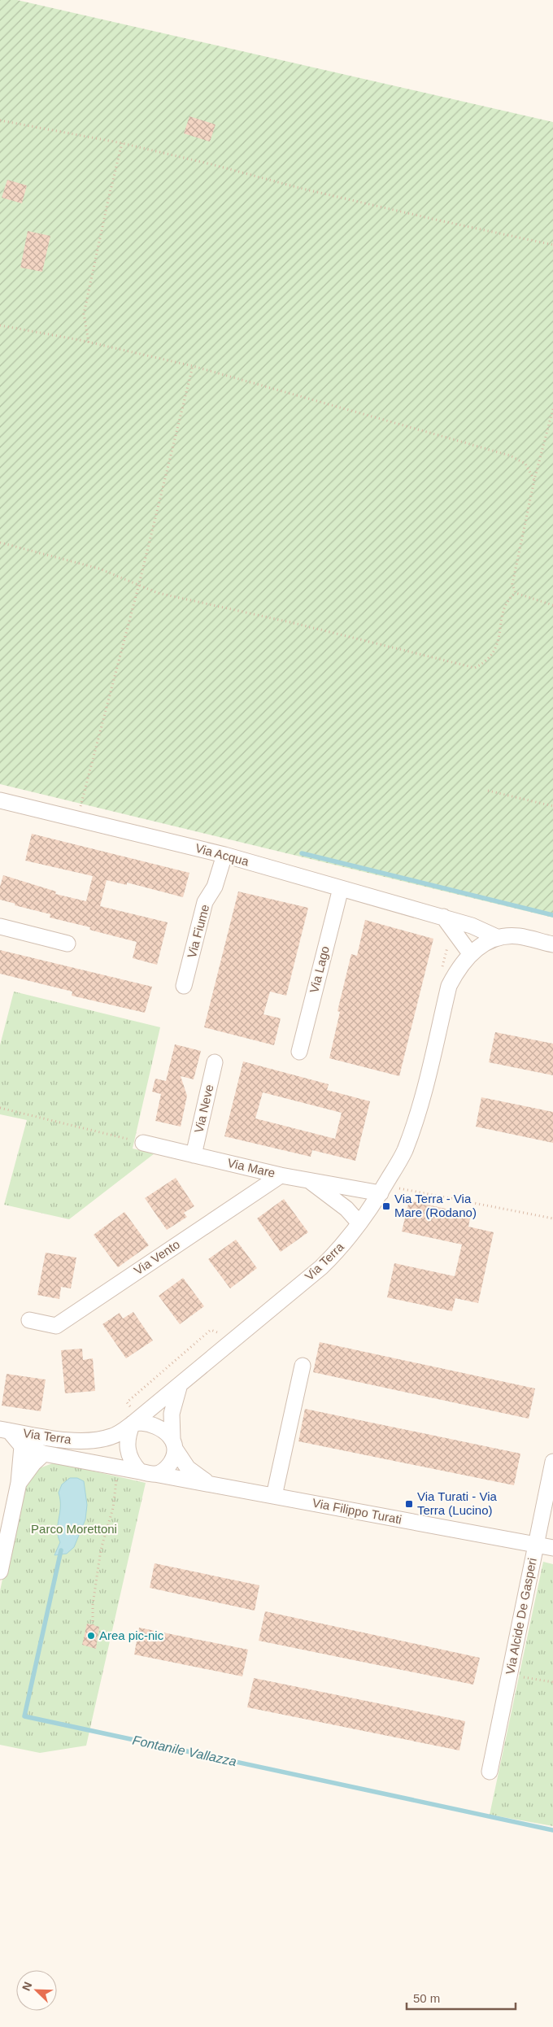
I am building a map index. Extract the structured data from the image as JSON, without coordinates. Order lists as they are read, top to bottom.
{
  "streets": {
    "street": [
      "Via Acqua",
      "Via Fiume",
      "Via Lago",
      "Via Neve",
      "Via Mare",
      "Via Vento",
      "Via Terra",
      "Via Filippo Turati",
      "Via Alcide De Gasperi"
    ]
  },
  "crossings": [
    ["Via Acqua", "Via Fiume"],
    ["Via Acqua", "Via Lago"],
    ["Via Acqua", "Via Terra"],
    ["Via Neve", "Via Mare"],
    ["Via Mare", "Via Vento"],
    ["Via Mare", "Via Terra"],
    ["Via Terra", "Via Filippo Turati"],
    ["Via Filippo Turati", "Via Alcide De Gasperi"]
  ],
  "water": ["Fontanile Vallazza"],
  "parks": ["Parco Morettoni"],
  "places": {
    "transit": ["Via Terra - Via Mare (Rodano)", "Via Turati - Via Terra (Lucino)"],
    "other": ["Area pic-nic"]
  },
  "scale_bar": "50 m",
  "north": "top left"
}
